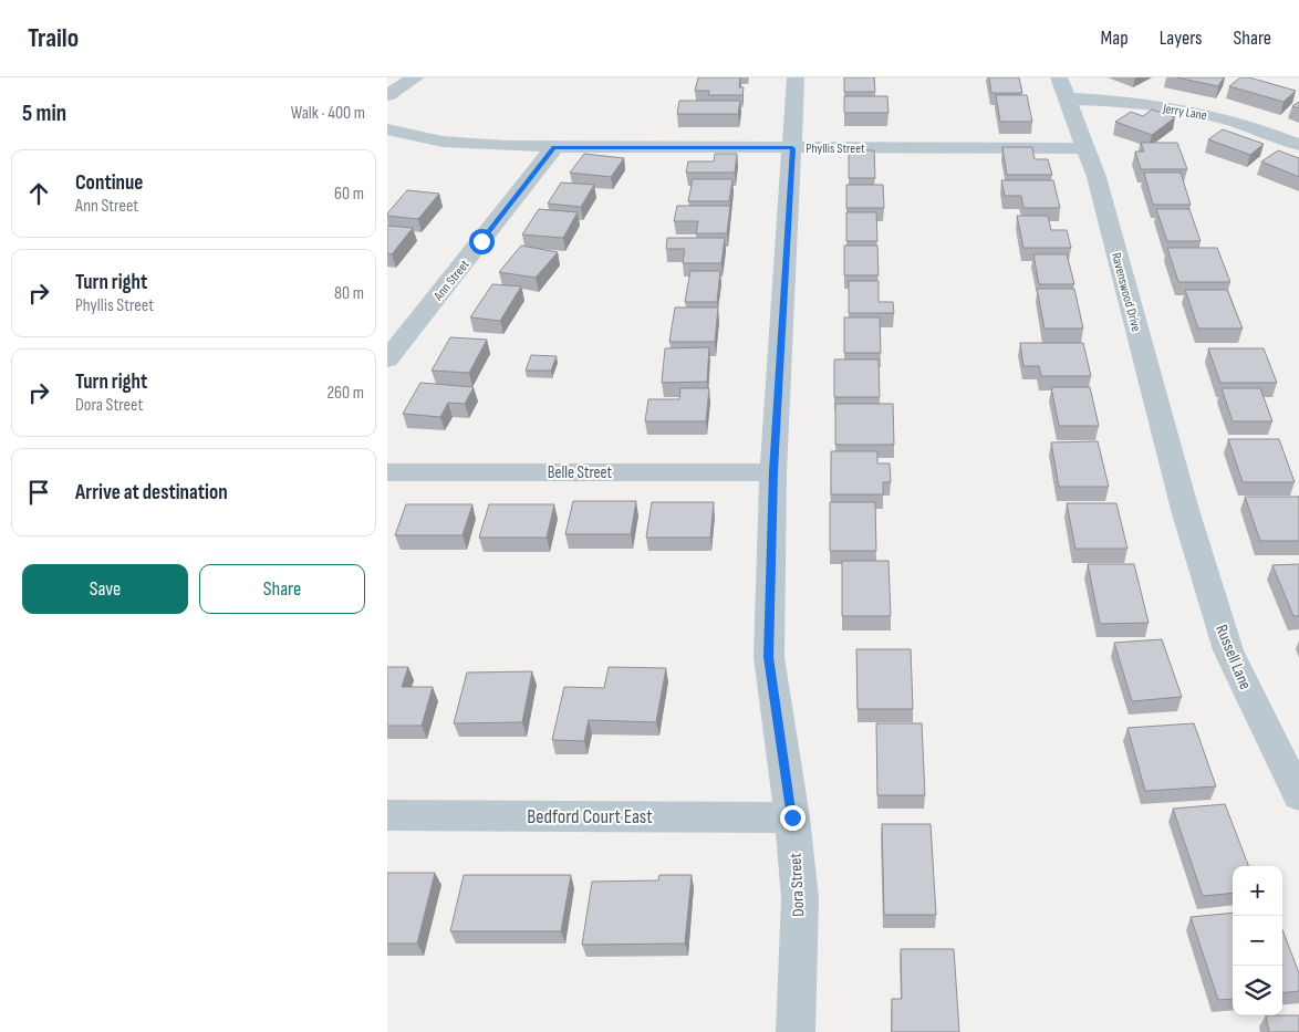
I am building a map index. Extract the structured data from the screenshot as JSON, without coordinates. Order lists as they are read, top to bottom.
{
  "streets": {
    "street": [
      "Jerry Lane",
      "Phyllis Street",
      "Ann Street",
      "Ravenswood Drive",
      "Belle Street",
      "Russell Lane",
      "Bedford Court East",
      "Dora Street"
    ]
  },
  "crossings": [
    ["Jerry Lane", "Ravenswood Drive"],
    ["Phyllis Street", "Ann Street"],
    ["Phyllis Street", "Ravenswood Drive"],
    ["Phyllis Street", "Dora Street"],
    ["Ravenswood Drive", "Russell Lane"],
    ["Belle Street", "Dora Street"],
    ["Bedford Court East", "Dora Street"]
  ],
  "page": {
    "header": "Trailo",
    "nav": ["Map", "Layers", "Share"],
    "heading": ["5 min", "Walk · 400 m"],
    "list": [
      ["Continue", "Ann Street", "60 m"],
      ["Turn right", "Phyllis Street", "80 m"],
      ["Turn right", "Dora Street", "260 m"],
      "Arrive at destination"
    ],
    "buttons": ["Save", "Share"],
    "map_buttons": ["+", "−"]
  }
}
